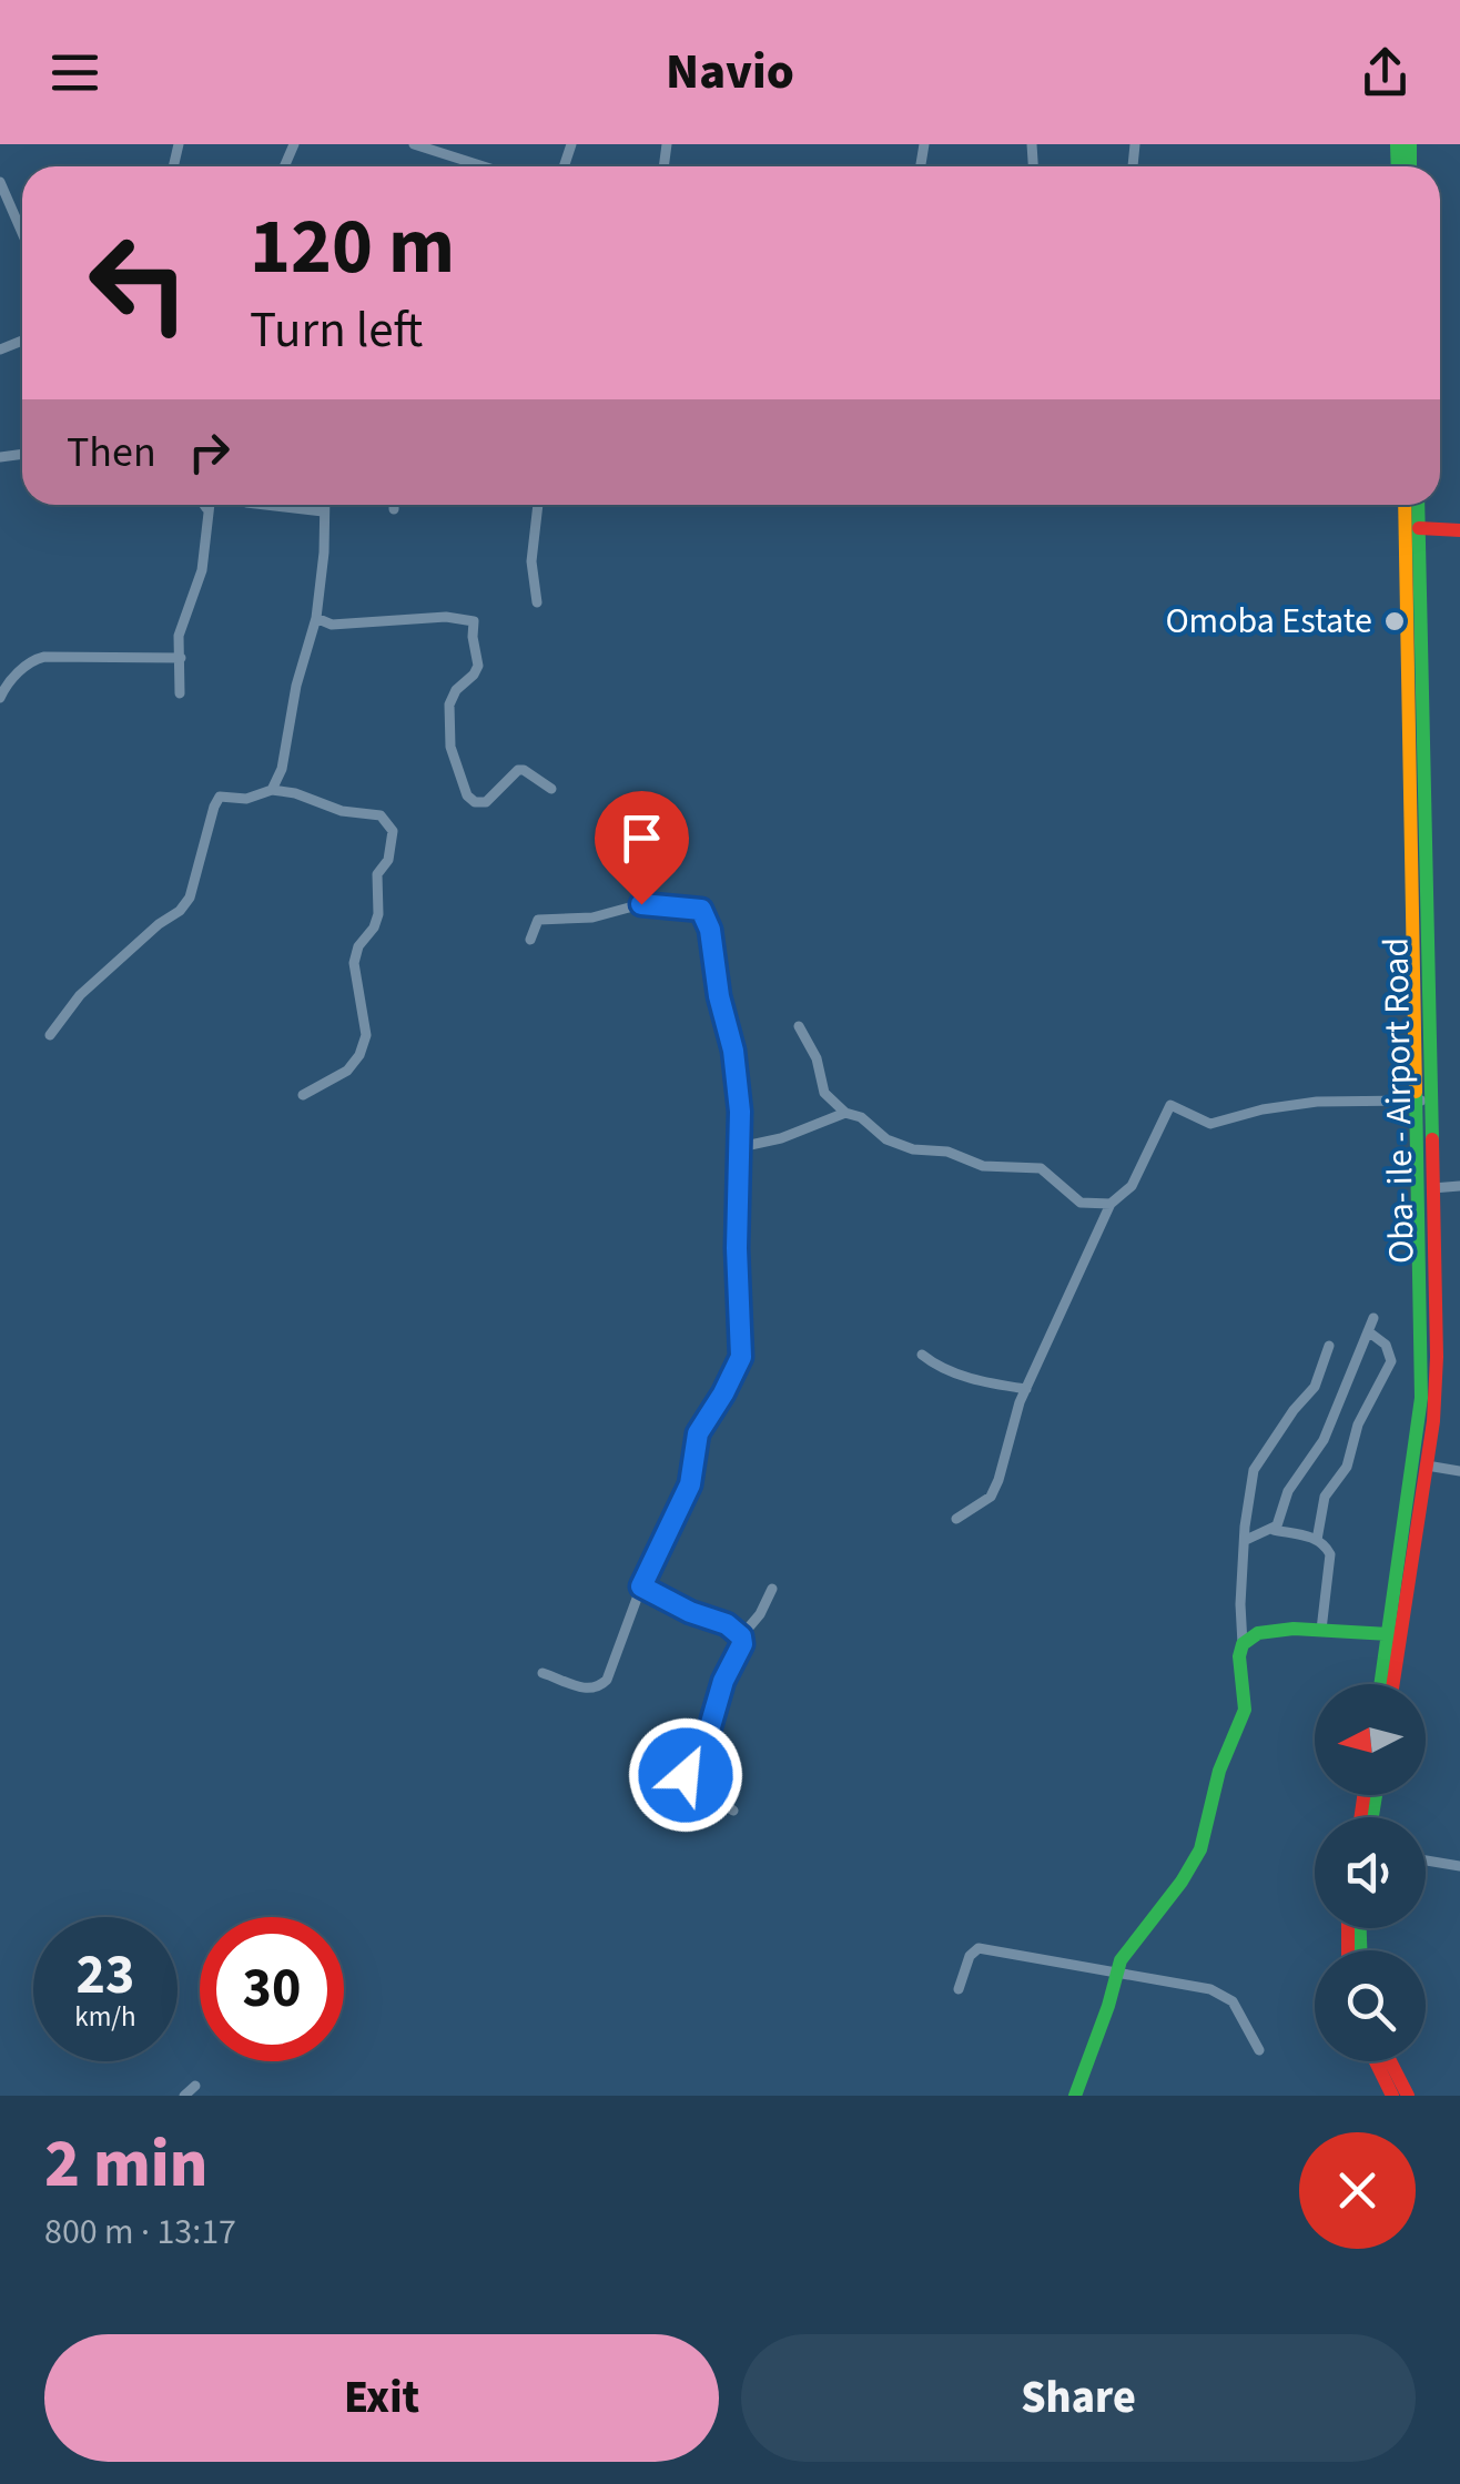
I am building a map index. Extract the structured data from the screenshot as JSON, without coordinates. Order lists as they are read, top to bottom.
{
  "streets": {
    "main road": ["Oba- ile - Airport Road"]
  },
  "places": ["Omoba Estate"],
  "north": "left",
  "page": {
    "header": "Navio",
    "turn": ["120 m", "Turn left"],
    "then": "Then",
    "speed": "23 km/h",
    "limit": "30",
    "heading": ["2 min", "800 m · 13:17"],
    "buttons": ["Exit", "Share"]
  }
}
